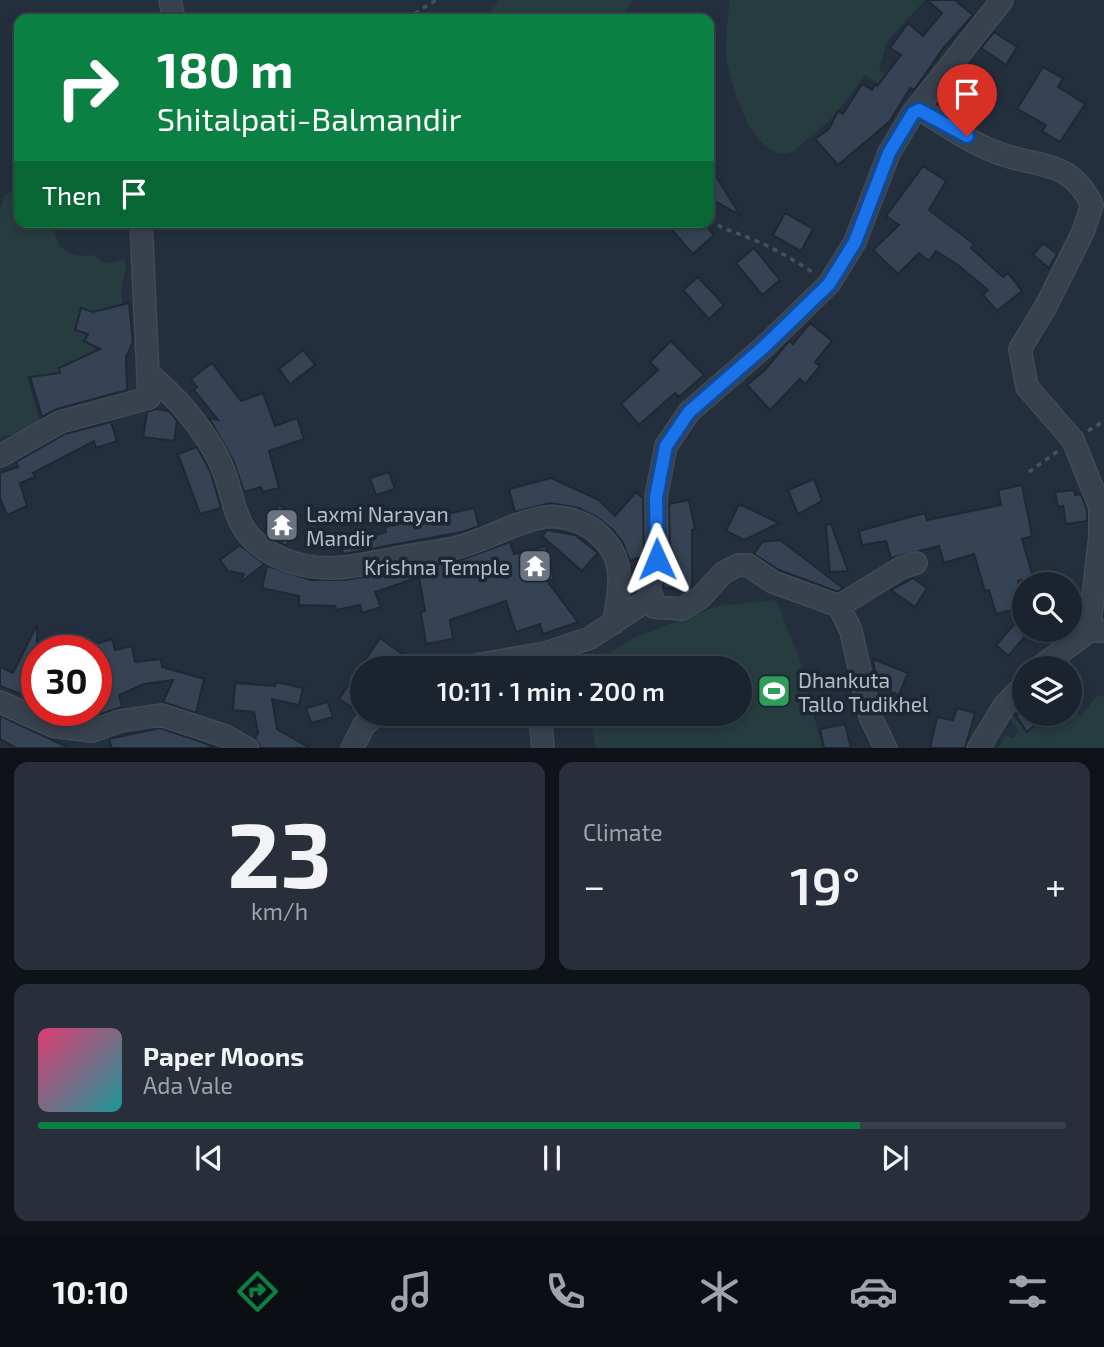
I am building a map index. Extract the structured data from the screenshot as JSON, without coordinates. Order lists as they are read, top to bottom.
{
  "places": {
    "temple": ["Laxmi Narayan Mandir", "Krishna Temple"],
    "sports": ["Dhankuta Tallo Tudikhel"]
  },
  "page": {
    "turn": ["180 m", "Shitalpati-Balmandir"],
    "then": "Then",
    "limit": "30",
    "trip": "10:11 · 1 min · 200 m",
    "tile": [
      ["23", "km/h"],
      "Climate"
    ],
    "heat": ["−", "19°", "+"],
    "song": ["Paper Moons", "Ada Vale"],
    "tabs": "10:10"
  }
}
